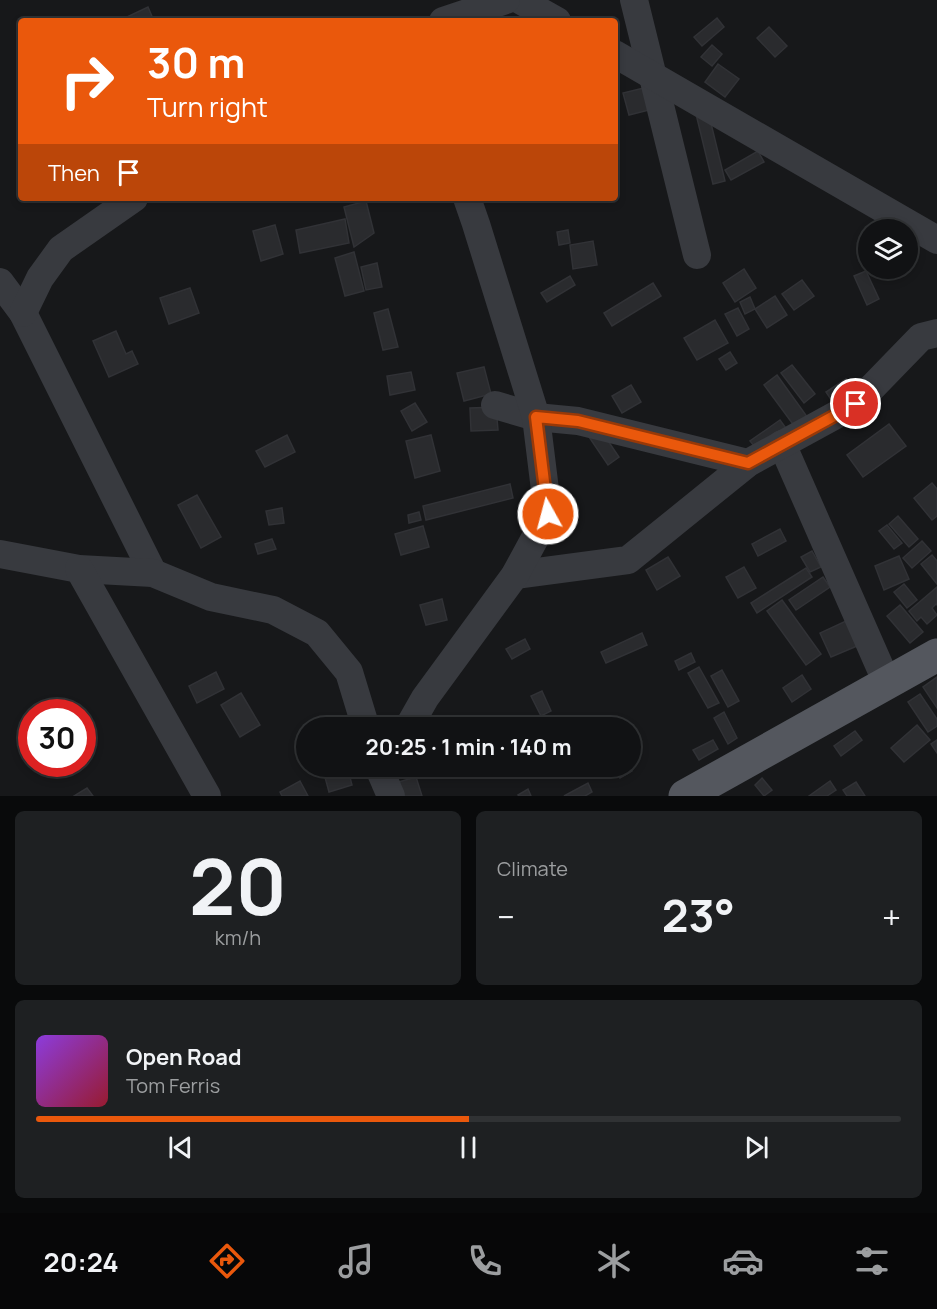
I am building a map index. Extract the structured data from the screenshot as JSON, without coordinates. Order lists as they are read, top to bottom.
{
  "page": {
    "turn": ["30 m", "Turn right"],
    "then": "Then",
    "limit": "30",
    "trip": "20:25 · 1 min · 140 m",
    "tile": [
      ["20", "km/h"],
      "Climate"
    ],
    "heat": ["−", "23°", "+"],
    "song": ["Open Road", "Tom Ferris"],
    "tabs": "20:24"
  }
}
